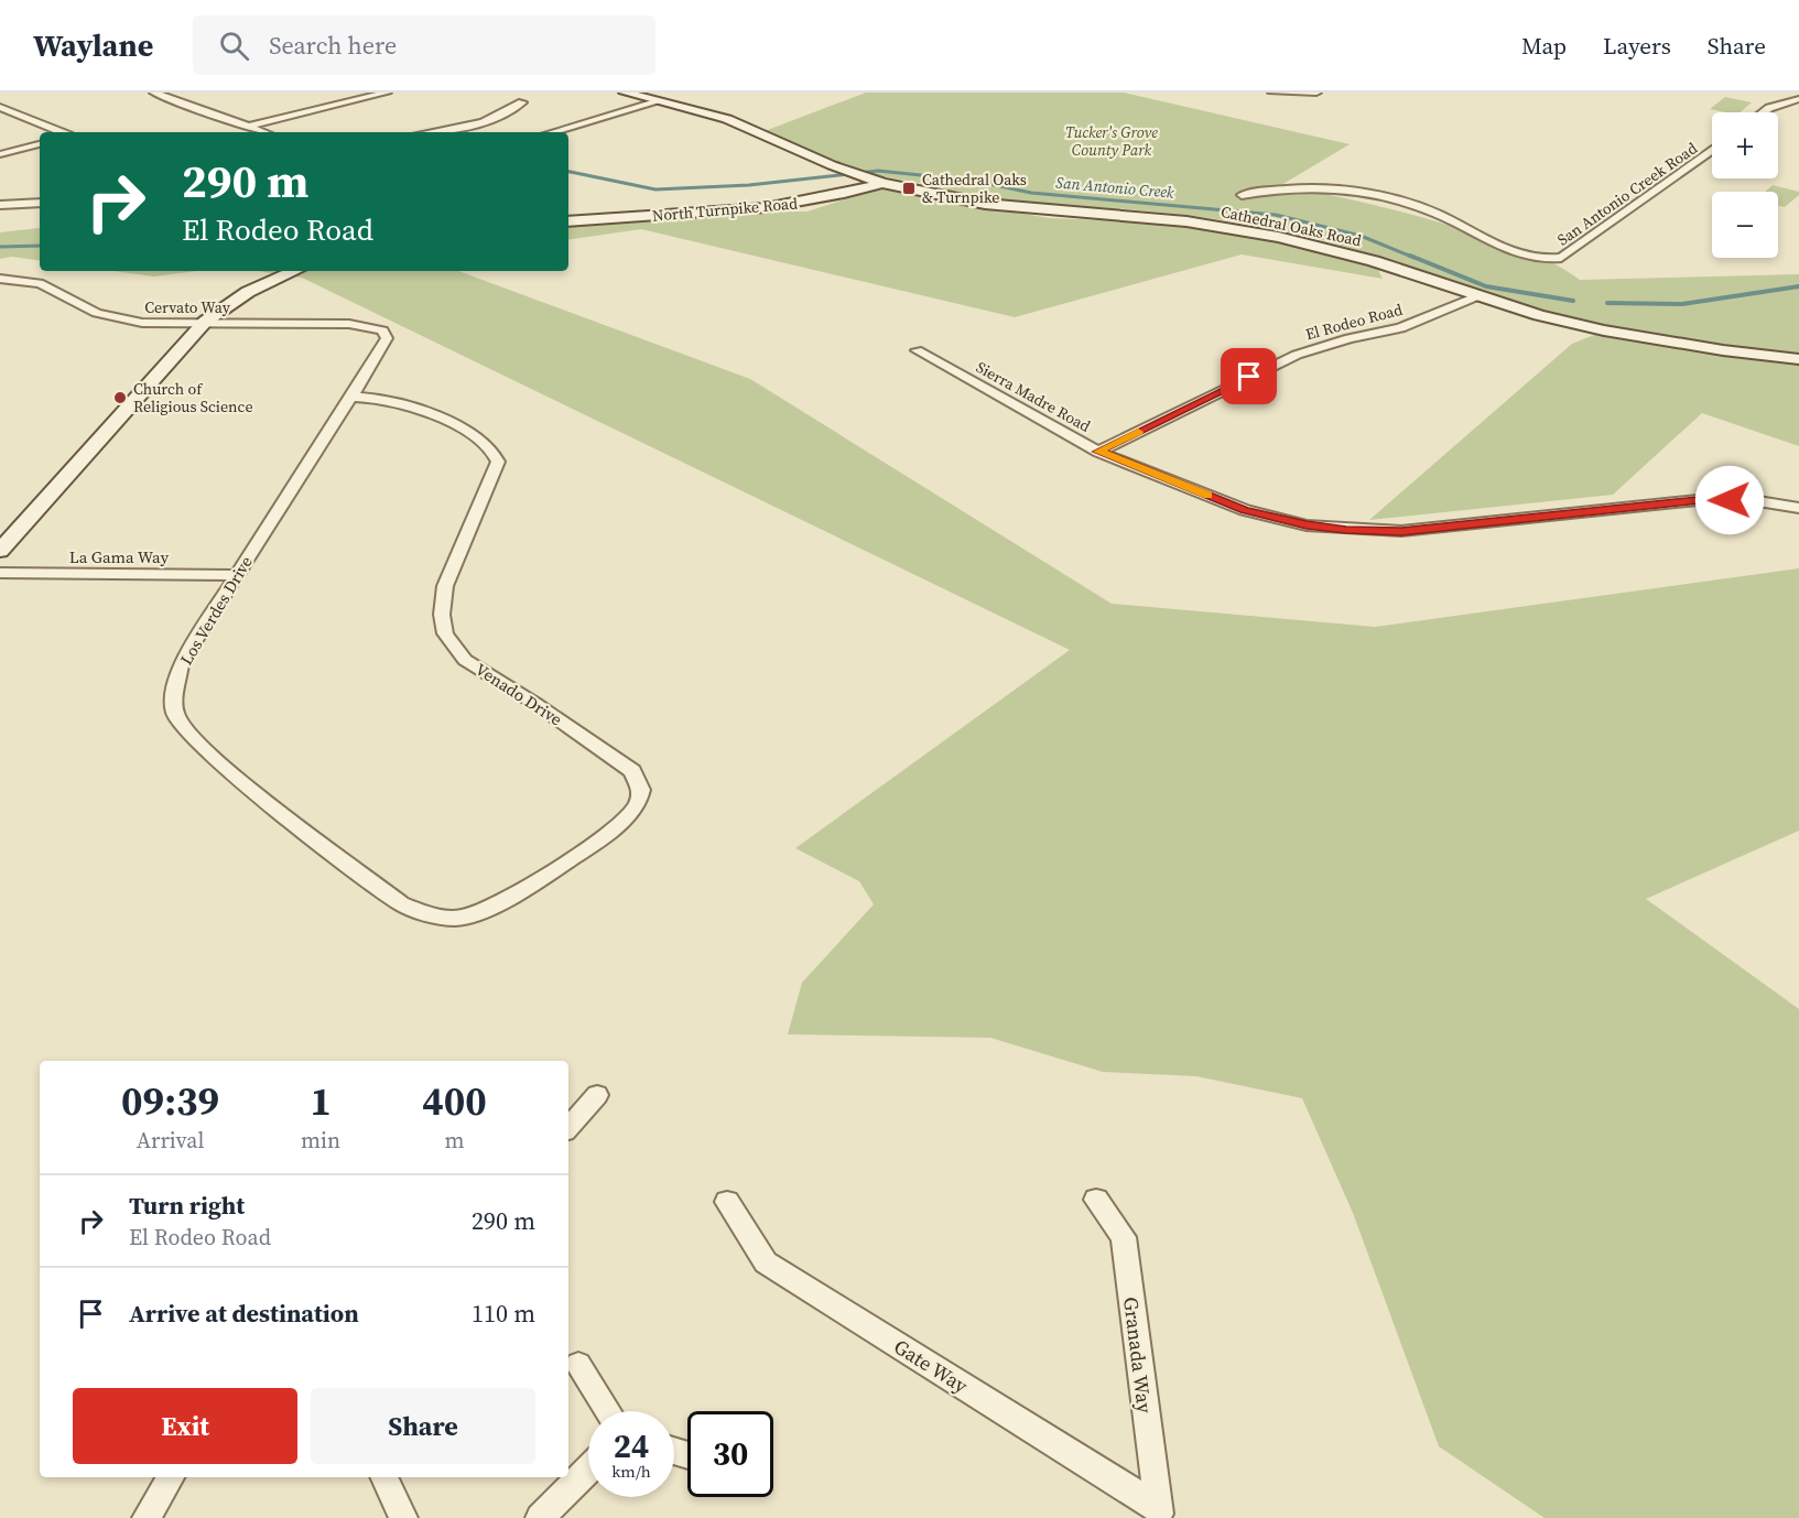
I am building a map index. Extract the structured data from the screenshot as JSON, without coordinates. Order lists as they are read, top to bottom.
{
  "streets": {
    "main road": ["North Turnpike Road", "Cathedral Oaks Road"],
    "street": [
      "San Antonio Creek Road",
      "Cervato Way",
      "El Rodeo Road",
      "Sierra Madre Road",
      "La Gama Way",
      "Los Verdes Drive",
      "Venado Drive",
      "Granada Way",
      "Gate Way"
    ]
  },
  "crossings": [
    ["North Turnpike Road", "Cathedral Oaks Road"],
    ["Cathedral Oaks Road", "El Rodeo Road"],
    ["Cervato Way", "Los Verdes Drive"],
    ["El Rodeo Road", "Sierra Madre Road"],
    ["La Gama Way", "Los Verdes Drive"],
    ["Los Verdes Drive", "Venado Drive"],
    ["Granada Way", "Gate Way"]
  ],
  "water": ["San Antonio Creek"],
  "parks": ["Tucker's Grove County Park"],
  "places": {
    "transit": ["Cathedral Oaks & Turnpike"],
    "other": ["Church of Religious Science"]
  },
  "page": {
    "header": "Waylane",
    "search": "Search here",
    "nav": ["Map", "Layers", "Share"],
    "map_buttons": ["+", "−"],
    "turn": ["290 m", "El Rodeo Road"],
    "eta": [
      "09:39",
      "Arrival",
      "1",
      "min",
      "400",
      "m"
    ],
    "list": [
      {
        "name": "Turn right",
        "note": "El Rodeo Road",
        "value": "290 m"
      },
      {
        "name": "Arrive at destination",
        "value": "110 m"
      }
    ],
    "buttons": ["Exit", "Share"],
    "speed": "24 km/h",
    "limit": "30"
  }
}
